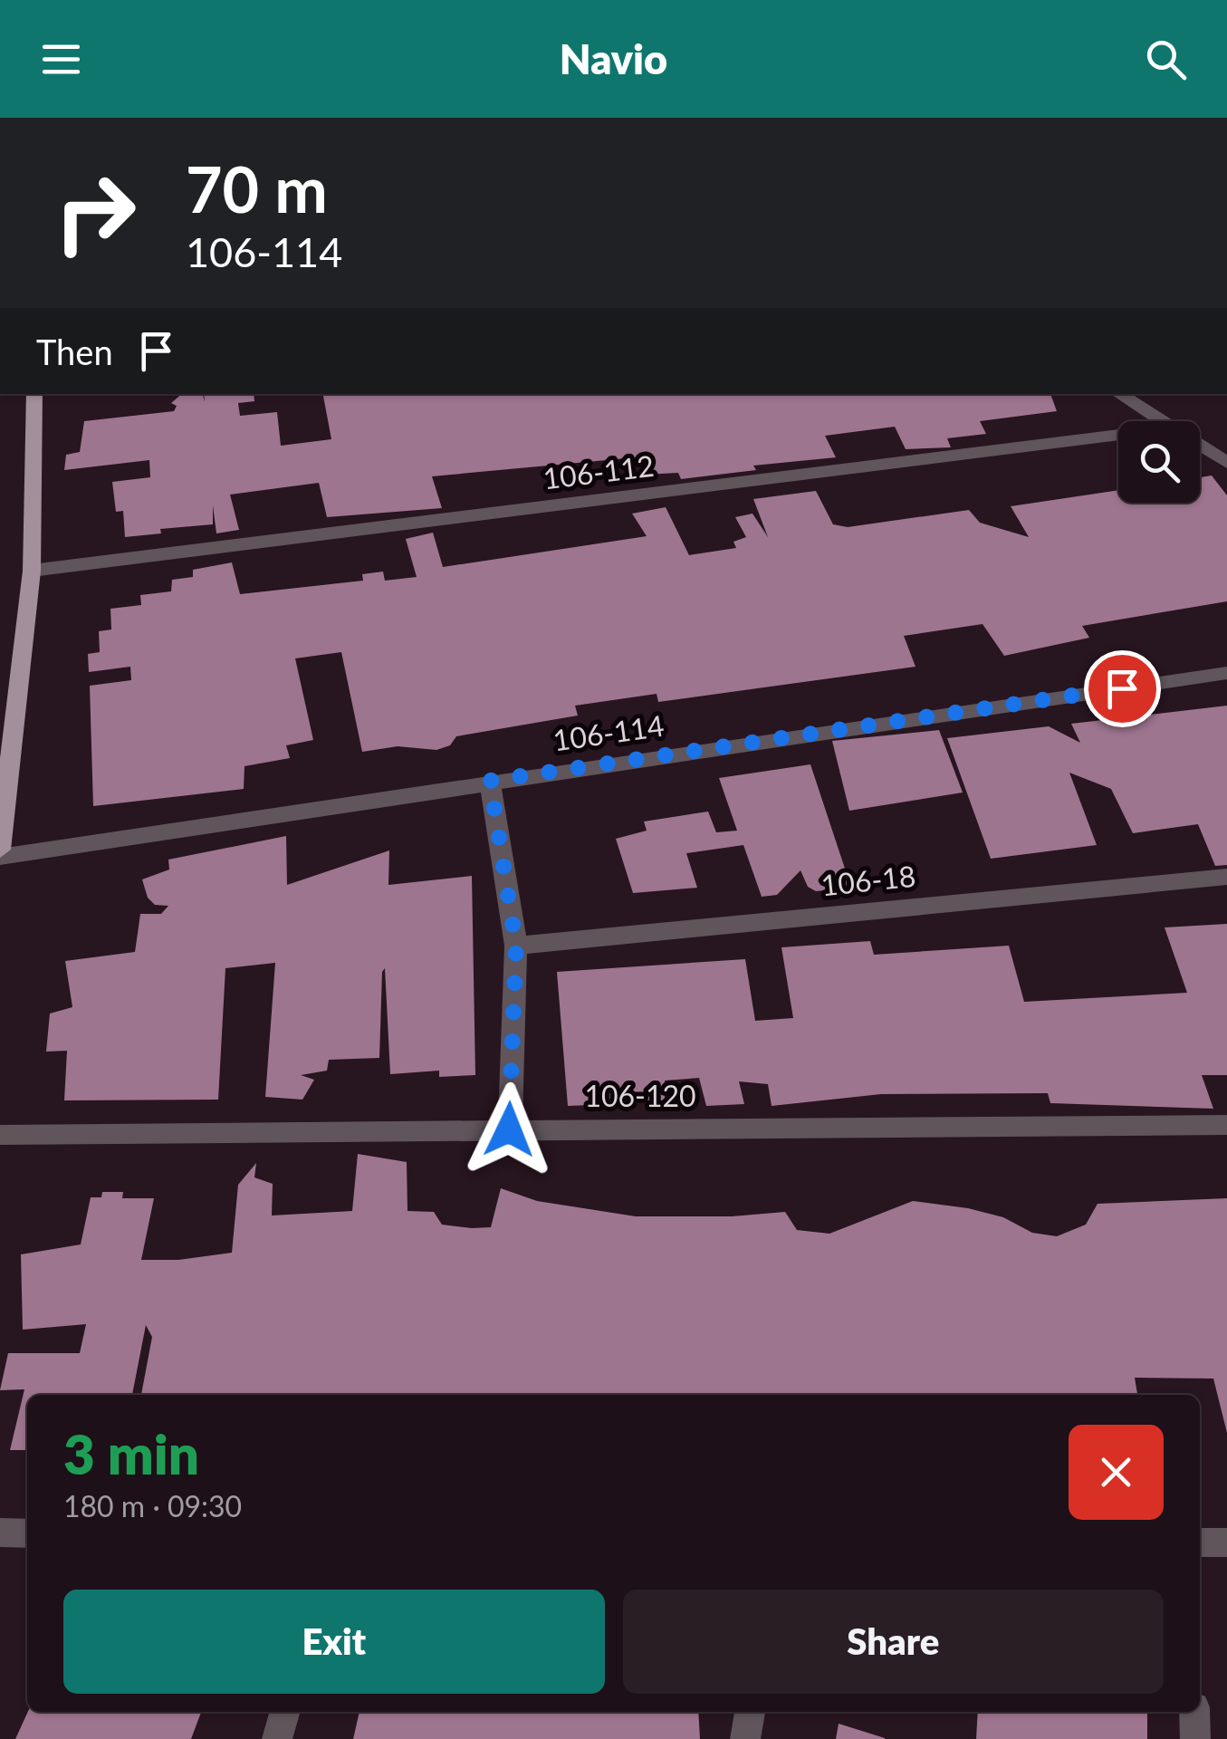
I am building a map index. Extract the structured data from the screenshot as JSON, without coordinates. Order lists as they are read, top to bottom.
{
  "streets": {
    "street": [
      "106-112",
      "106-114",
      "106-18",
      "106-120"
    ]
  },
  "page": {
    "header": "Navio",
    "turn": ["70 m", "106-114"],
    "then": "Then",
    "heading": ["3 min", "180 m · 09:30"],
    "buttons": ["Exit", "Share"]
  }
}
